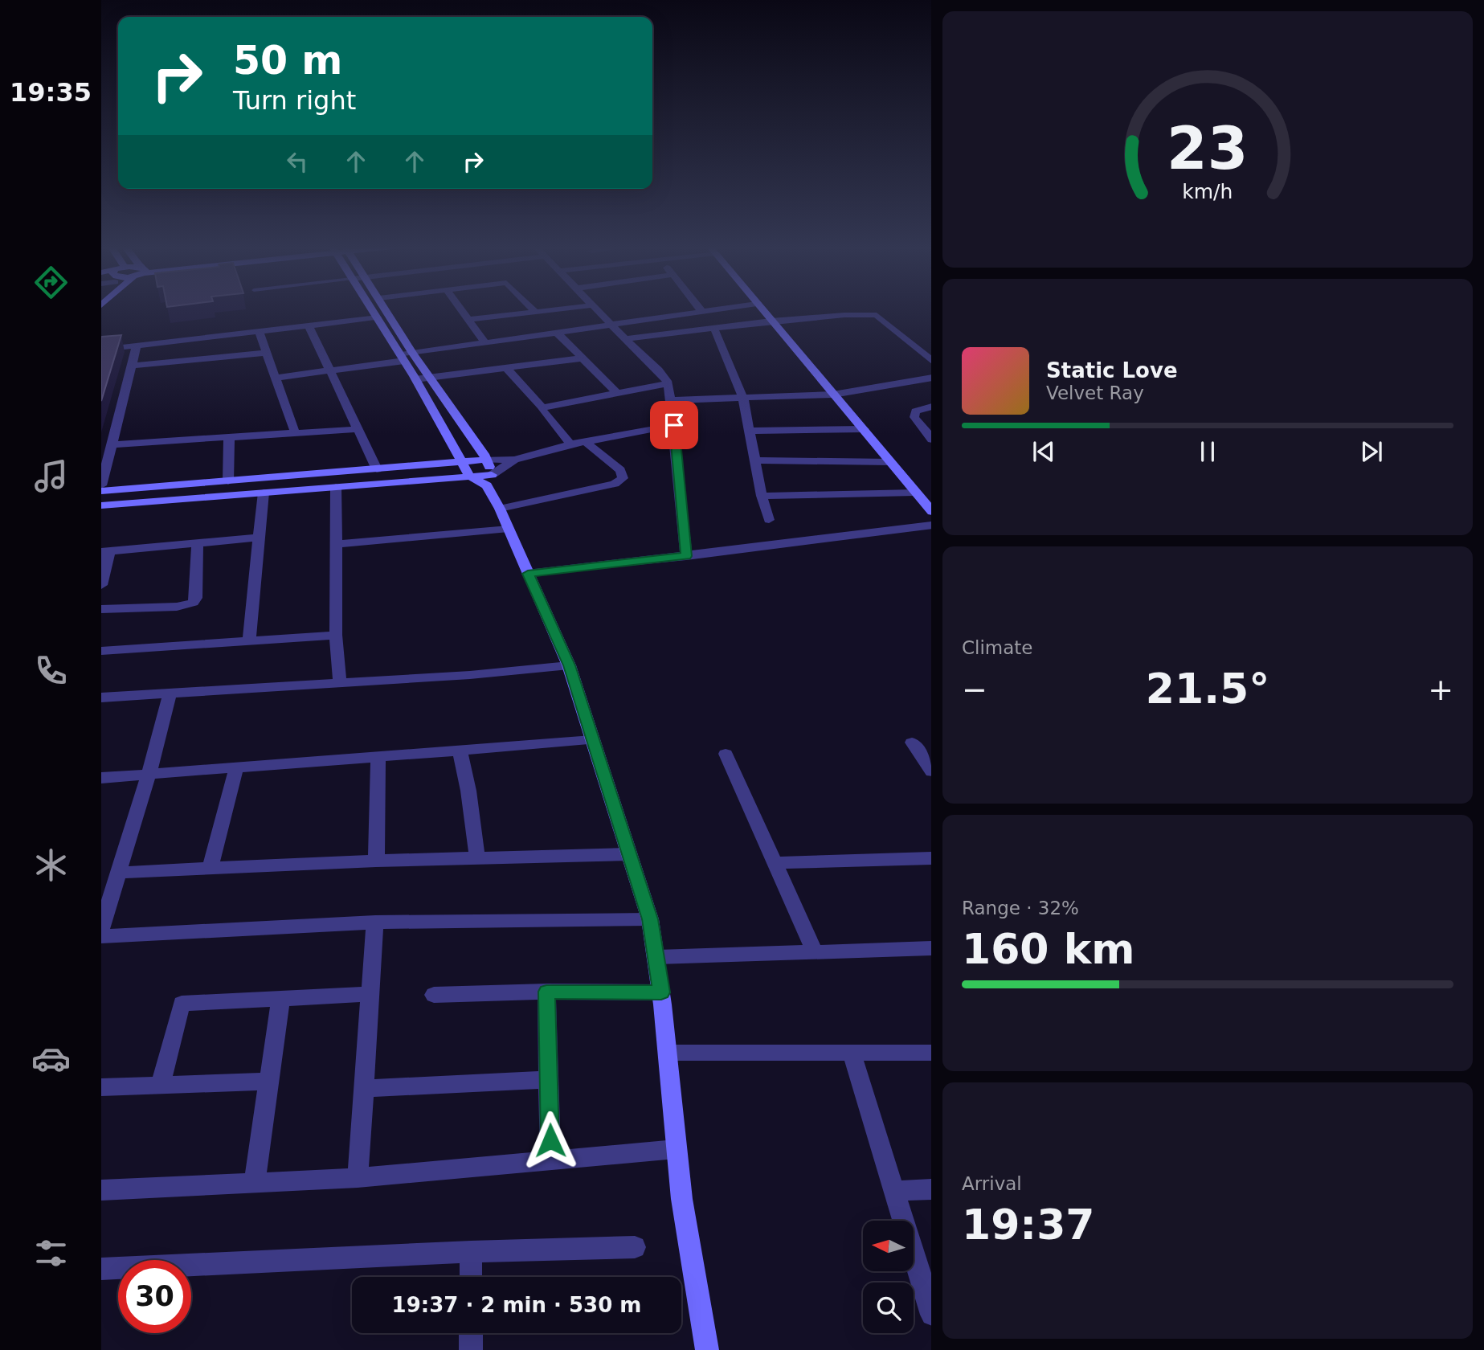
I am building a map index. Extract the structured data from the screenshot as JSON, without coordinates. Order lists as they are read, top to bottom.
{
  "north": "left",
  "page": {
    "tabs": "19:35",
    "turn": ["50 m", "Turn right"],
    "song": ["Static Love", "Velvet Ray"],
    "tile": [
      "Climate",
      ["Range · 32%", "160 km"],
      ["Arrival", "19:37"]
    ],
    "heat": ["−", "21.5°", "+"],
    "limit": "30",
    "trip": "19:37 · 2 min · 530 m",
    "gauge": ["23", "km/h"]
  }
}
